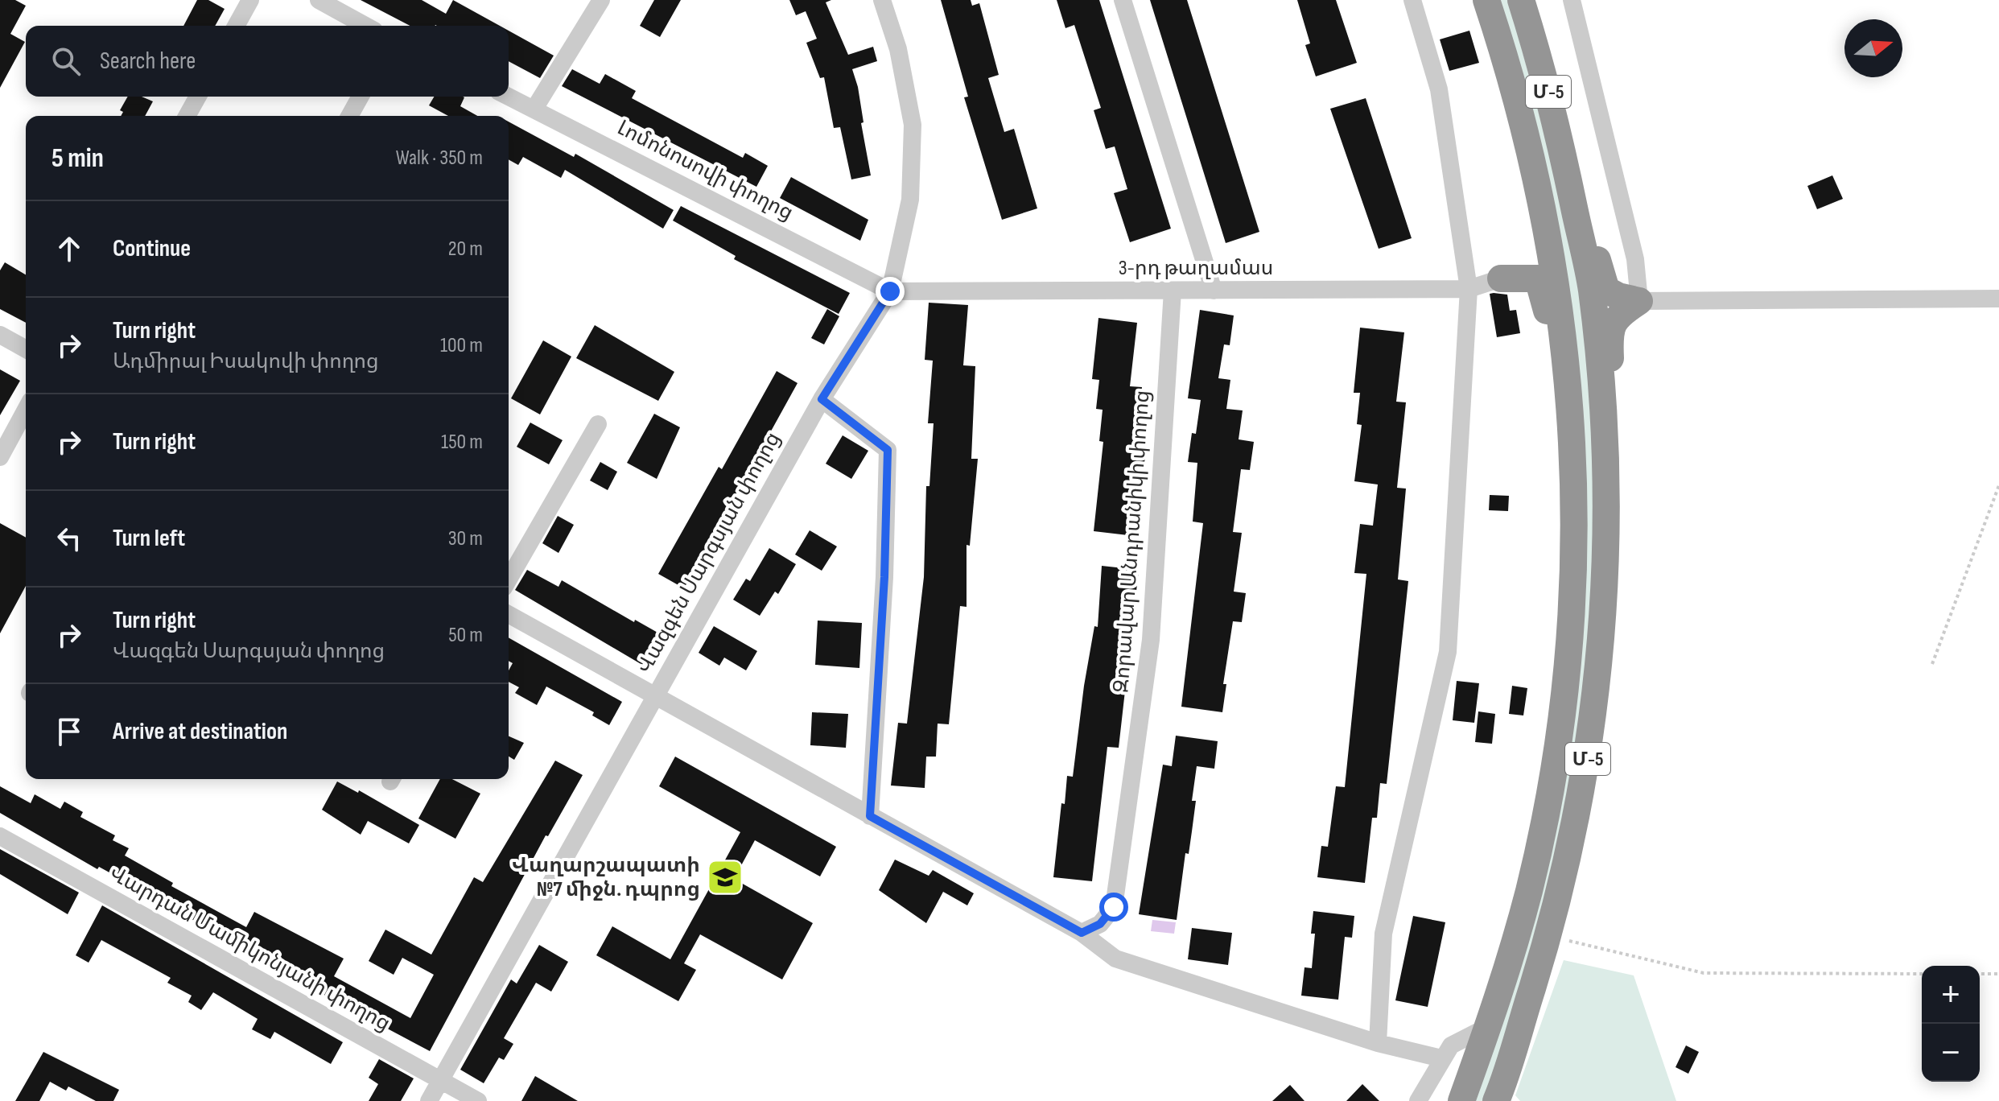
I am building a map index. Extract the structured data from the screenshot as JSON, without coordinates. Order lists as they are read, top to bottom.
{
  "streets": {
    "highway": ["Մ-5"],
    "street": [
      "Լոմոնոսովի փողոց",
      "3-րդ թաղամաս",
      "Զորավար Անդրանիկի փողոց",
      "Վազգեն Սարգսյան փողոց",
      "Վարդան Մամիկոնյանի փողոց"
    ]
  },
  "crossings": [
    ["Լոմոնոսովի փողոց", "3-րդ թաղամաս"],
    ["Լոմոնոսովի փողոց", "Վազգեն Սարգսյան փողոց"],
    ["3-րդ թաղամաս", "Զորավար Անդրանիկի փողոց"],
    ["3-րդ թաղամաս", "Վազգեն Սարգսյան փողոց"],
    ["Վազգեն Սարգսյան փողոց", "Վարդան Մամիկոնյանի փողոց"]
  ],
  "places": {
    "school or university": ["Վաղարշապատի №7 միջն. դպրոց"]
  },
  "north": "right",
  "page": {
    "search": "Search here",
    "heading": ["5 min", "Walk · 350 m"],
    "list": [
      ["Continue", "20 m"],
      ["Turn right", "Ադմիրալ Իսակովի փողոց", "100 m"],
      ["Turn right", "150 m"],
      ["Turn left", "30 m"],
      ["Turn right", "Վազգեն Սարգսյան փողոց", "50 m"],
      "Arrive at destination"
    ],
    "map_buttons": ["+", "−"]
  }
}
